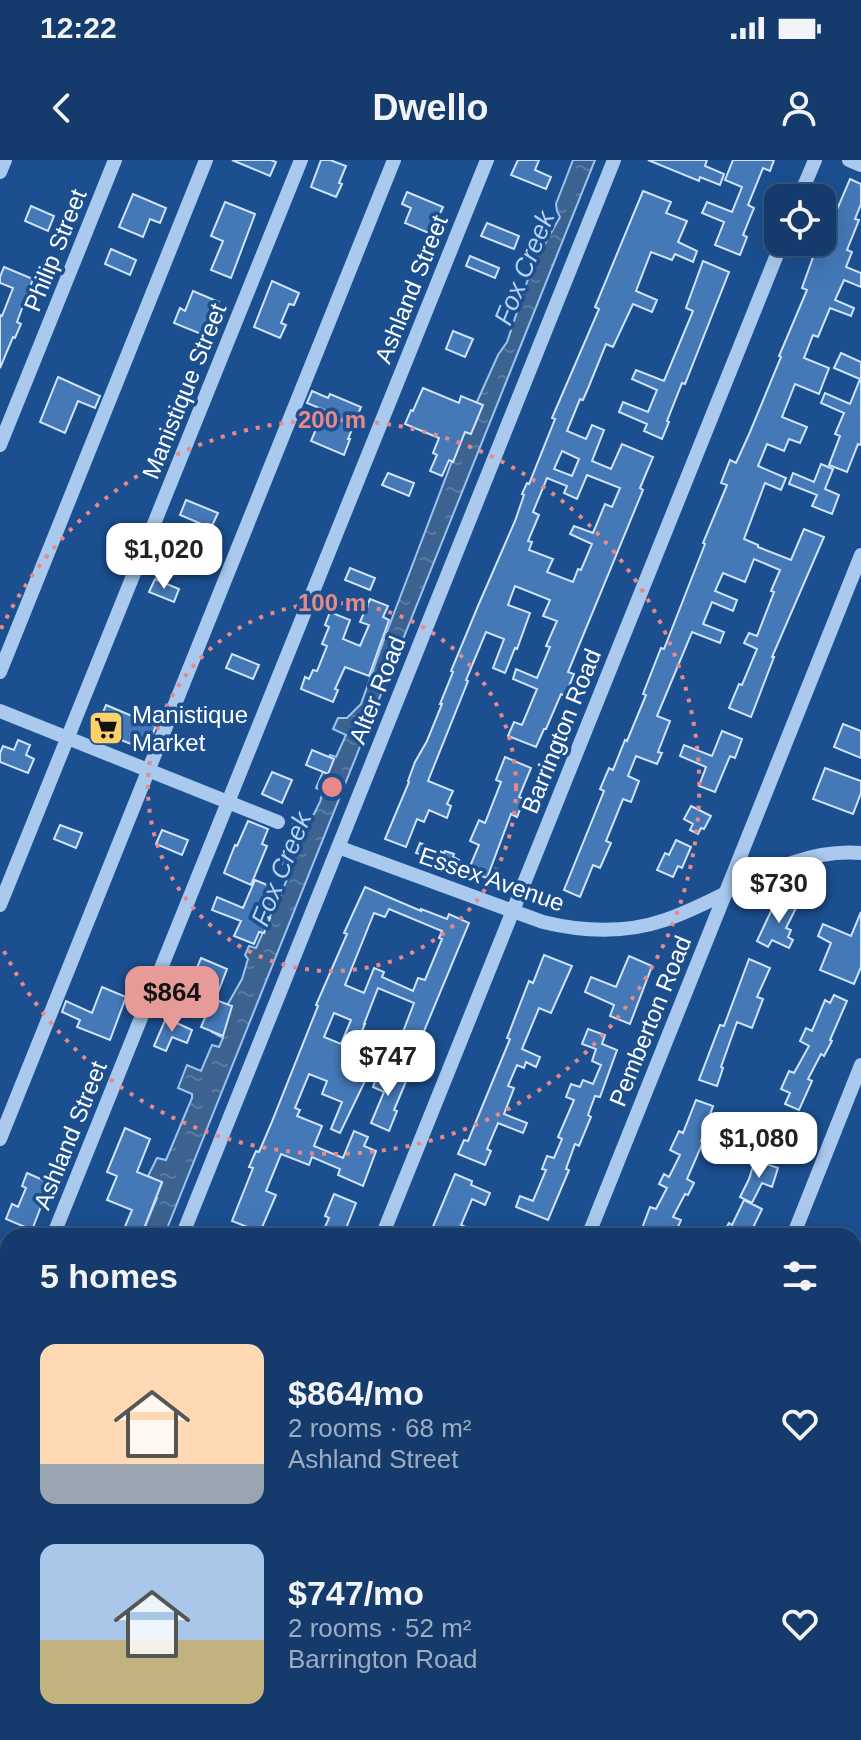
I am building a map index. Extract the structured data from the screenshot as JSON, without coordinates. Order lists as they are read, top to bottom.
{
  "streets": {
    "street": [
      "Philip Street",
      "Ashland Street",
      "Manistique Street",
      "Alter Road",
      "Barrington Road",
      "Essex Avenue",
      "Pemberton Road"
    ]
  },
  "crossings": [
    ["Alter Road", "Essex Avenue"],
    ["Barrington Road", "Essex Avenue"],
    ["Essex Avenue", "Pemberton Road"]
  ],
  "water": ["Fox Creek"],
  "places": {
    "supermarket": ["Manistique Market"]
  },
  "page": {
    "status": "12:22",
    "header": "Dwello",
    "price": [
      "$1,020",
      "$730",
      "$864",
      "$747",
      "$1,080"
    ],
    "heading": "5 homes",
    "list": [
      {
        "name": "$864/mo",
        "note": "2 rooms · 68 m² · Ashland Street"
      },
      {
        "name": "$747/mo",
        "note": "2 rooms · 52 m² · Barrington Road"
      }
    ]
  },
  "rings": ["200 m", "100 m"]
}
